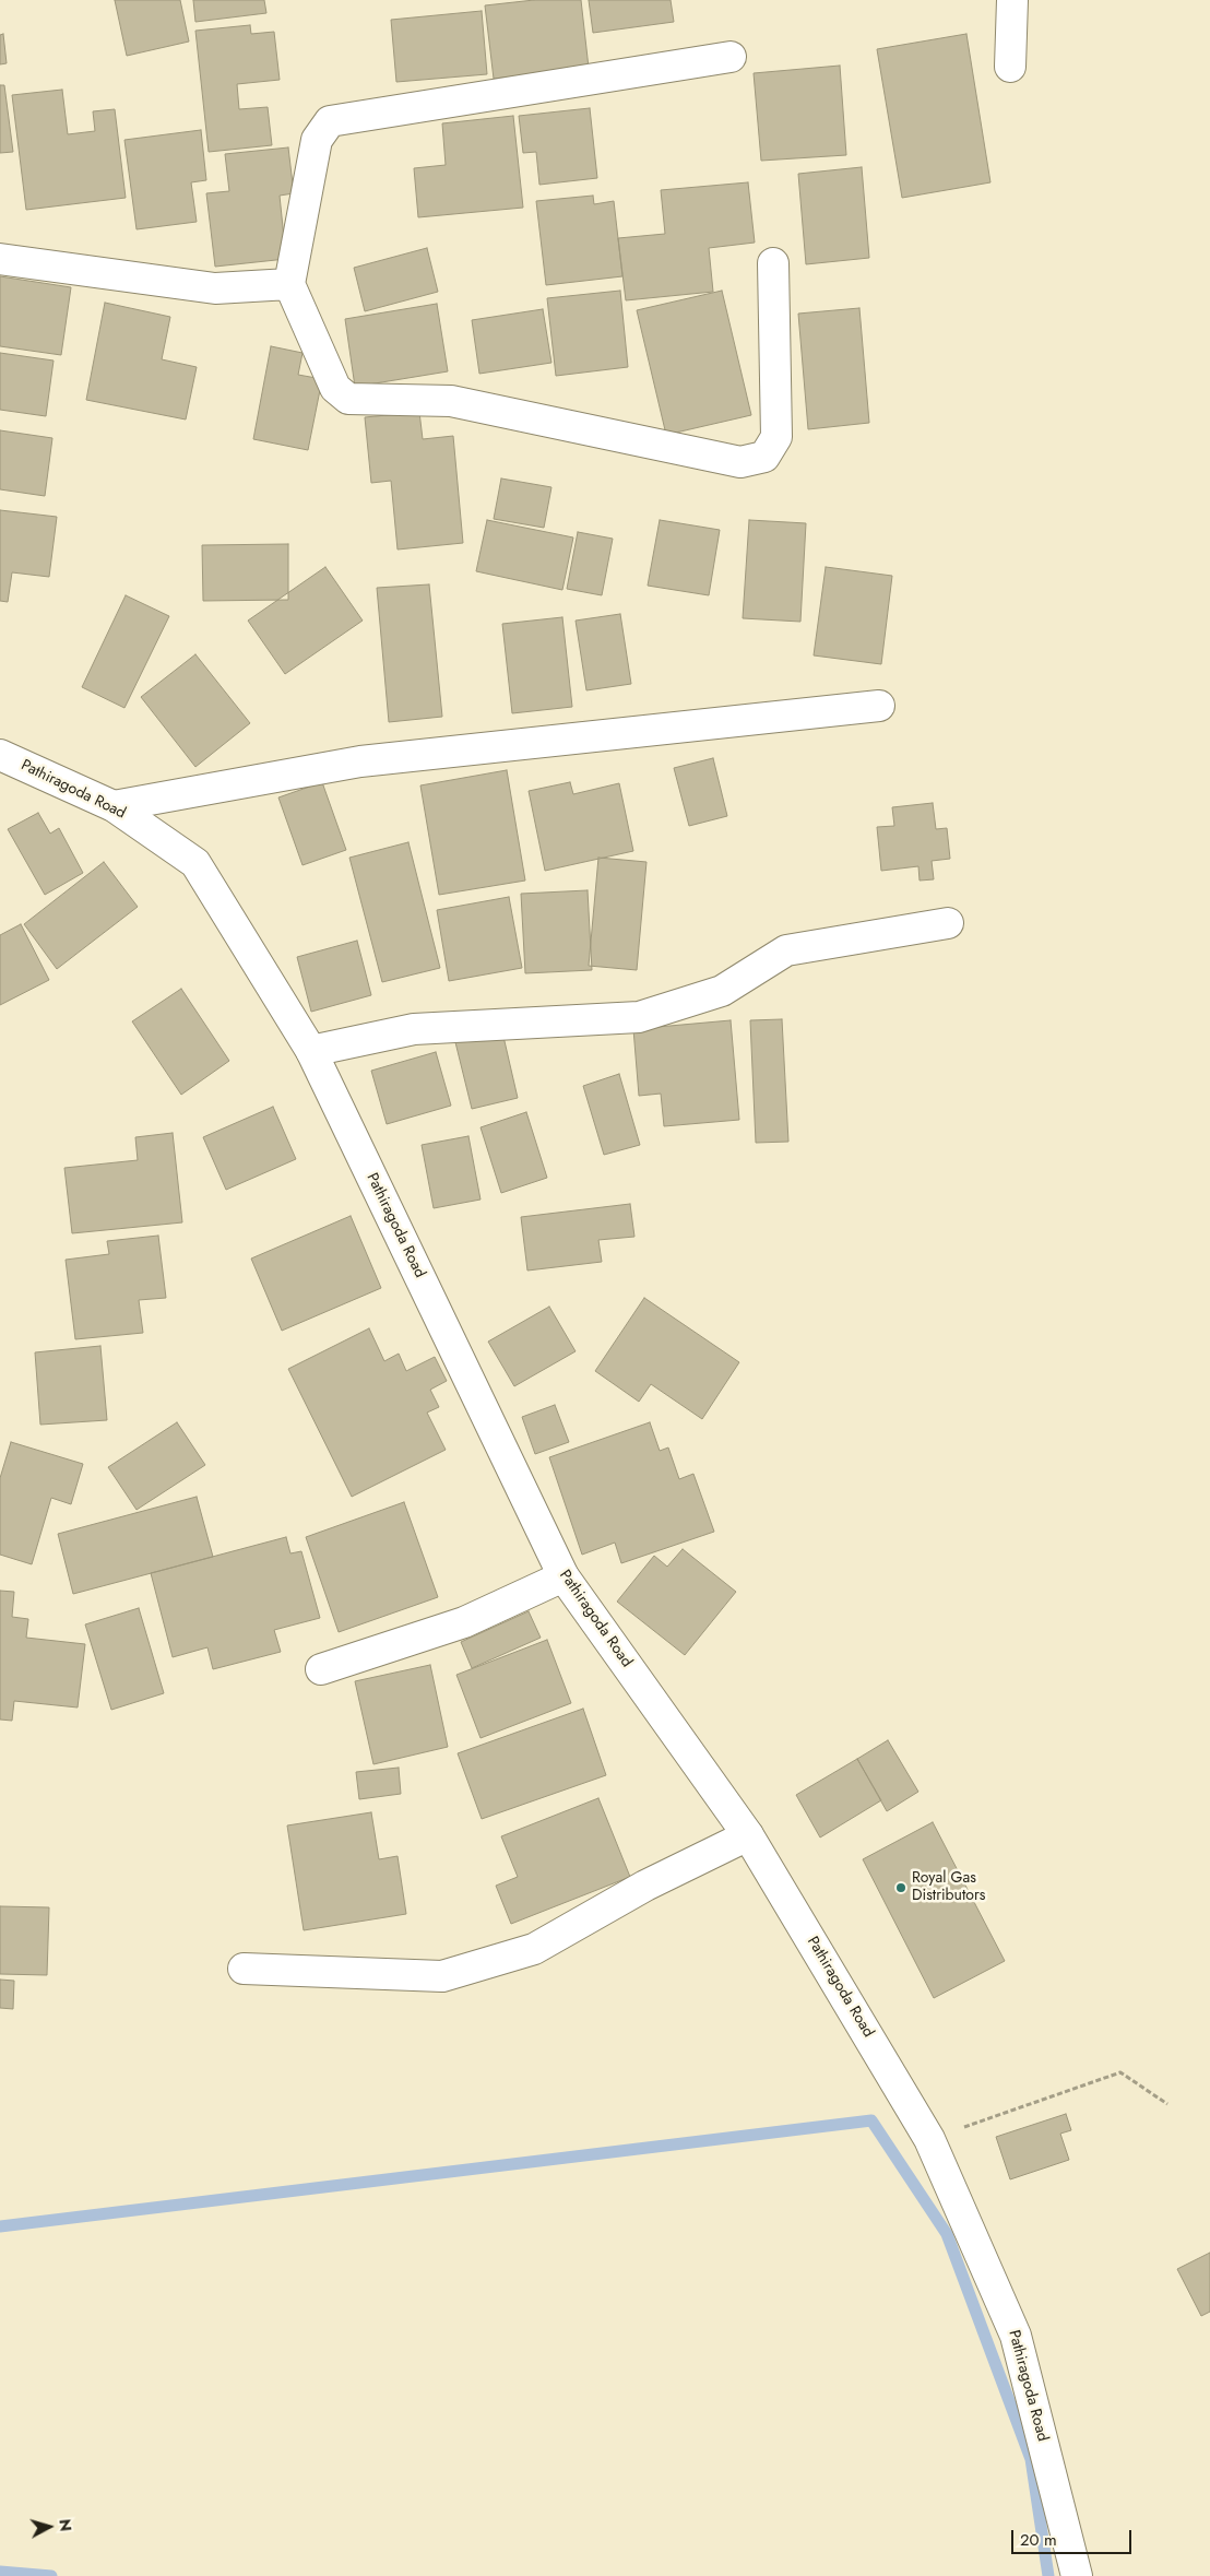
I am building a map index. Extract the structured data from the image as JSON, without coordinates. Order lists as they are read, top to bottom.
{
  "streets": {
    "street": ["Pathiragoda Road"]
  },
  "places": ["Royal Gas Distributors"],
  "scale_bar": "20 m",
  "north": "right"
}
